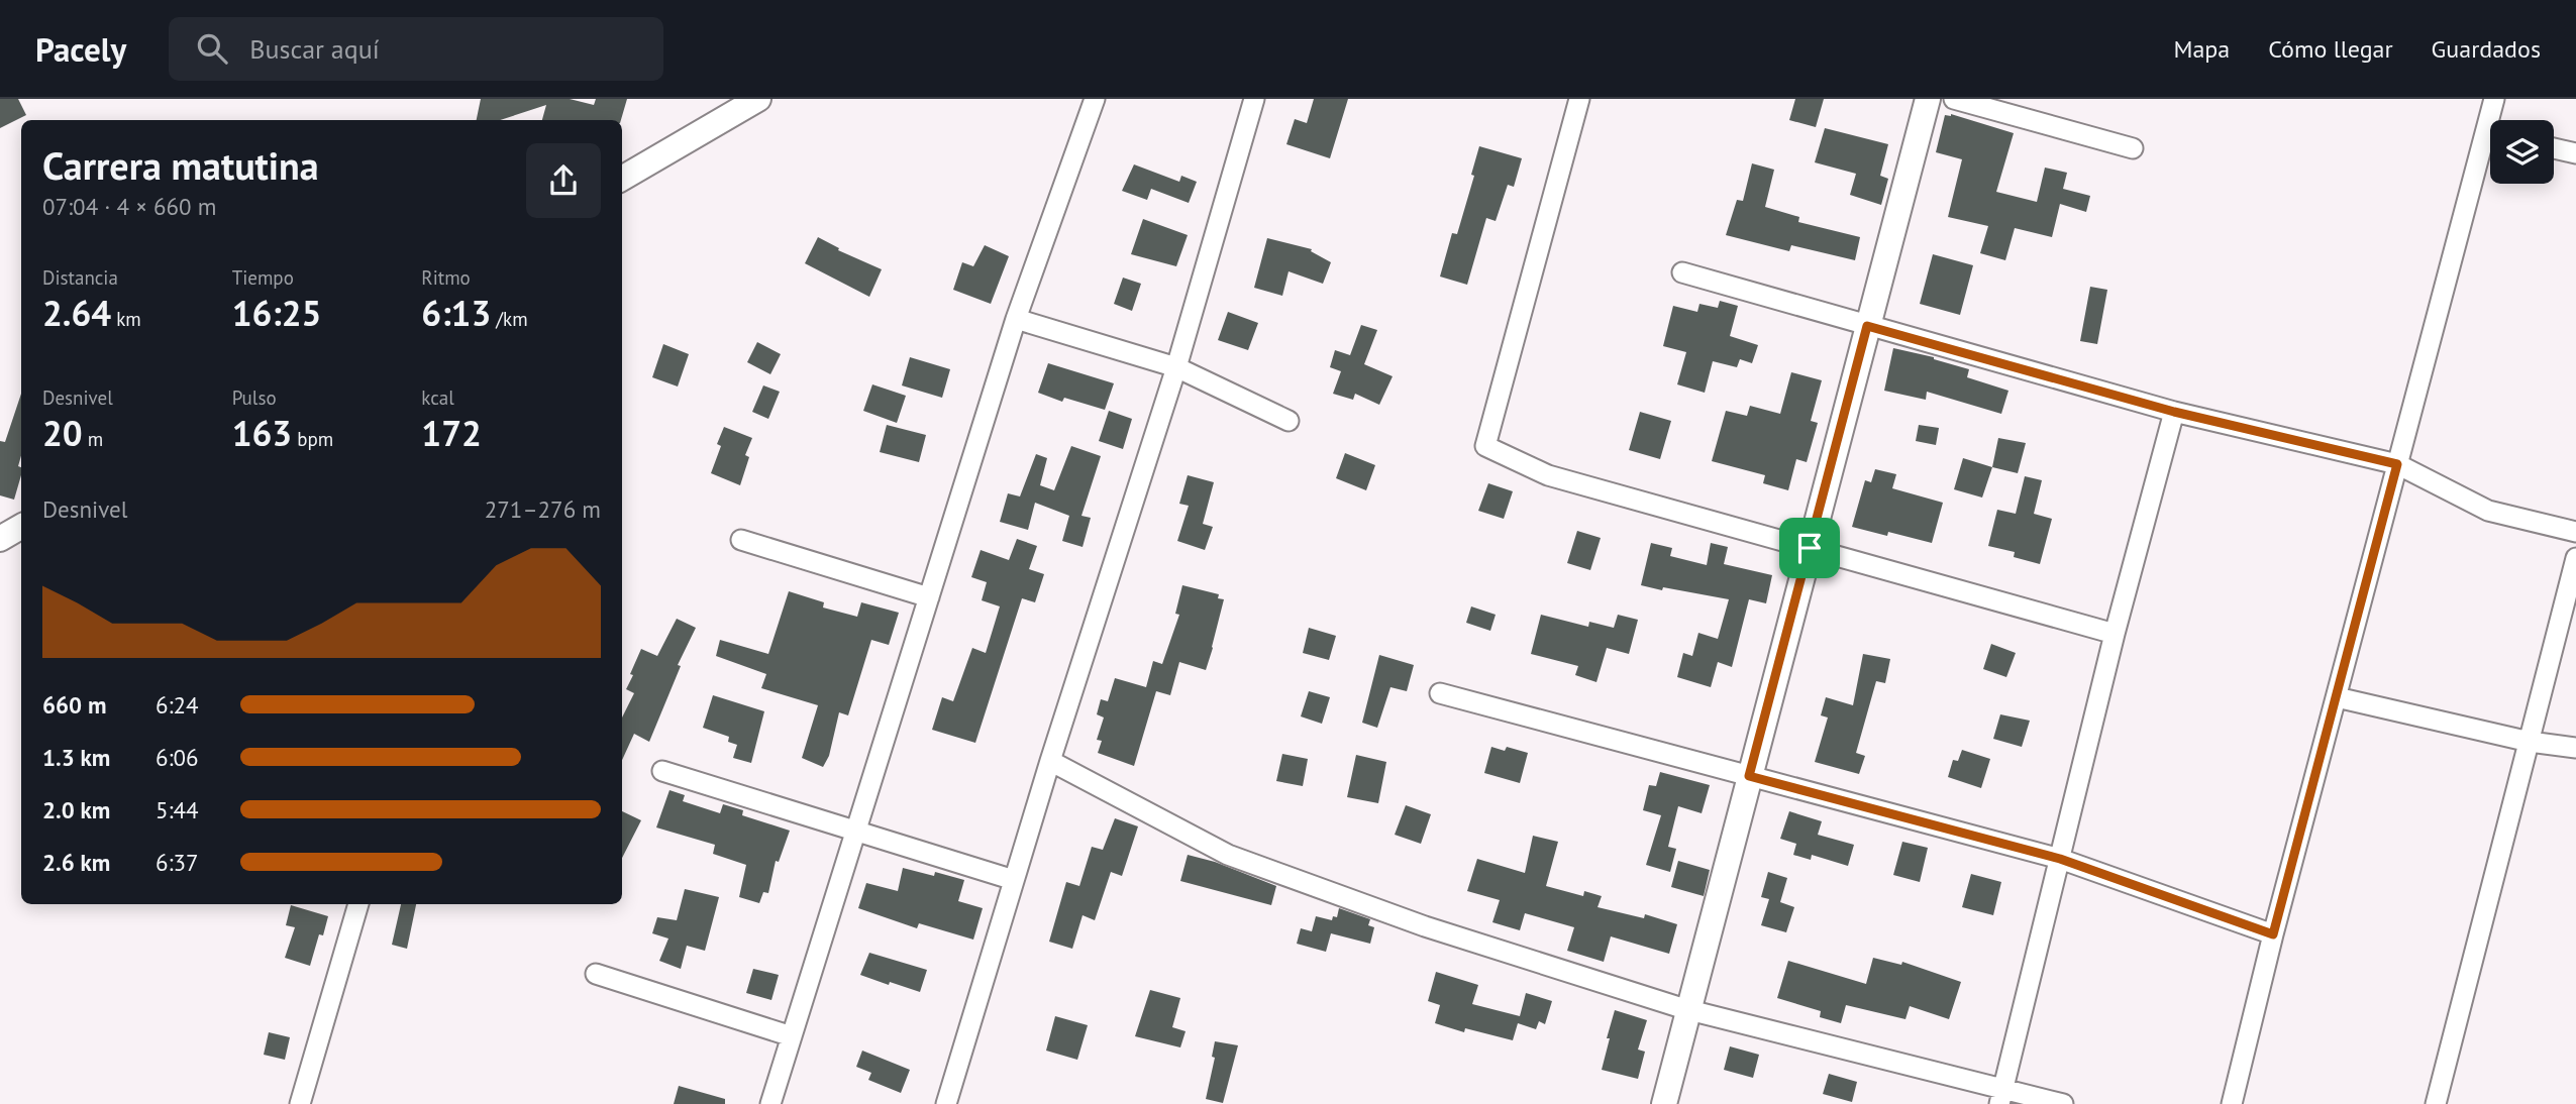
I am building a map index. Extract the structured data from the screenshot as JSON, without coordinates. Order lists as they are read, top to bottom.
{
  "page": {
    "header": "Pacely",
    "search": "Buscar aquí",
    "nav": ["Mapa", "Cómo llegar", "Guardados"],
    "heading": ["Carrera matutina", "07:04 · 4 × 660 m"],
    "stats": [
      ["Distancia", "2.64 km"],
      ["Tiempo", "16:25"],
      ["Ritmo", "6:13 /km"],
      ["Desnivel", "20 m"],
      ["Pulso", "163 bpm"],
      ["kcal", "172"]
    ],
    "chart": ["Desnivel", "271–276 m"],
    "list": [
      {
        "name": "660 m",
        "note": "6:24"
      },
      {
        "name": "1.3 km",
        "note": "6:06"
      },
      {
        "name": "2.0 km",
        "note": "5:44"
      },
      {
        "name": "2.6 km",
        "note": "6:37"
      }
    ]
  }
}
